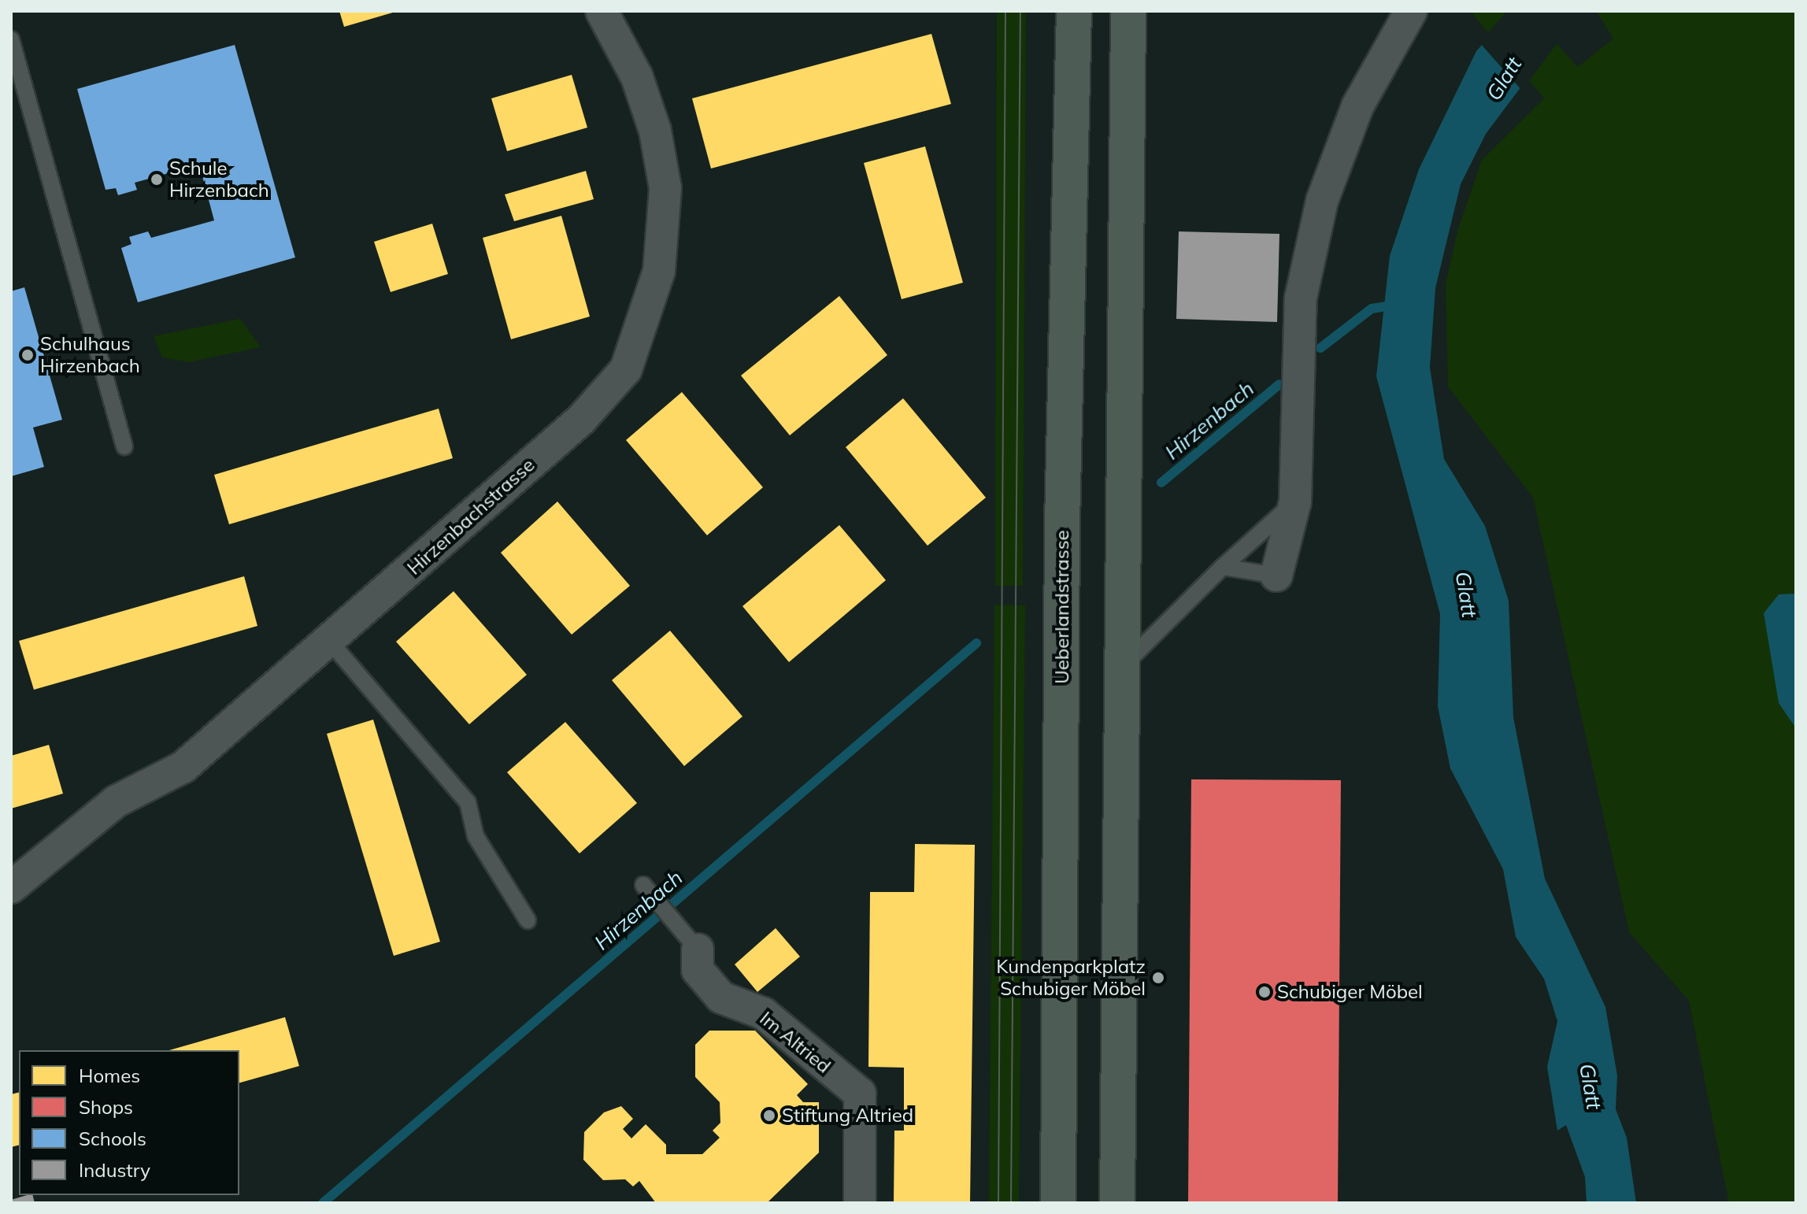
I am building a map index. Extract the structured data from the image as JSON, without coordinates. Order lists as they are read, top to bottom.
{
  "streets": {
    "main road": ["Ueberlandstrasse"],
    "street": ["Hirzenbachstrasse", "Im Altried"]
  },
  "water": ["Glatt", "Hirzenbach"],
  "places": [
    "Schule Hirzenbach",
    "Schulhaus Hirzenbach",
    "Kundenparkplatz Schubiger Möbel",
    "Schubiger Möbel",
    "Stiftung Altried"
  ],
  "legend": [
    "Homes",
    "Shops",
    "Schools",
    "Industry"
  ]
}
